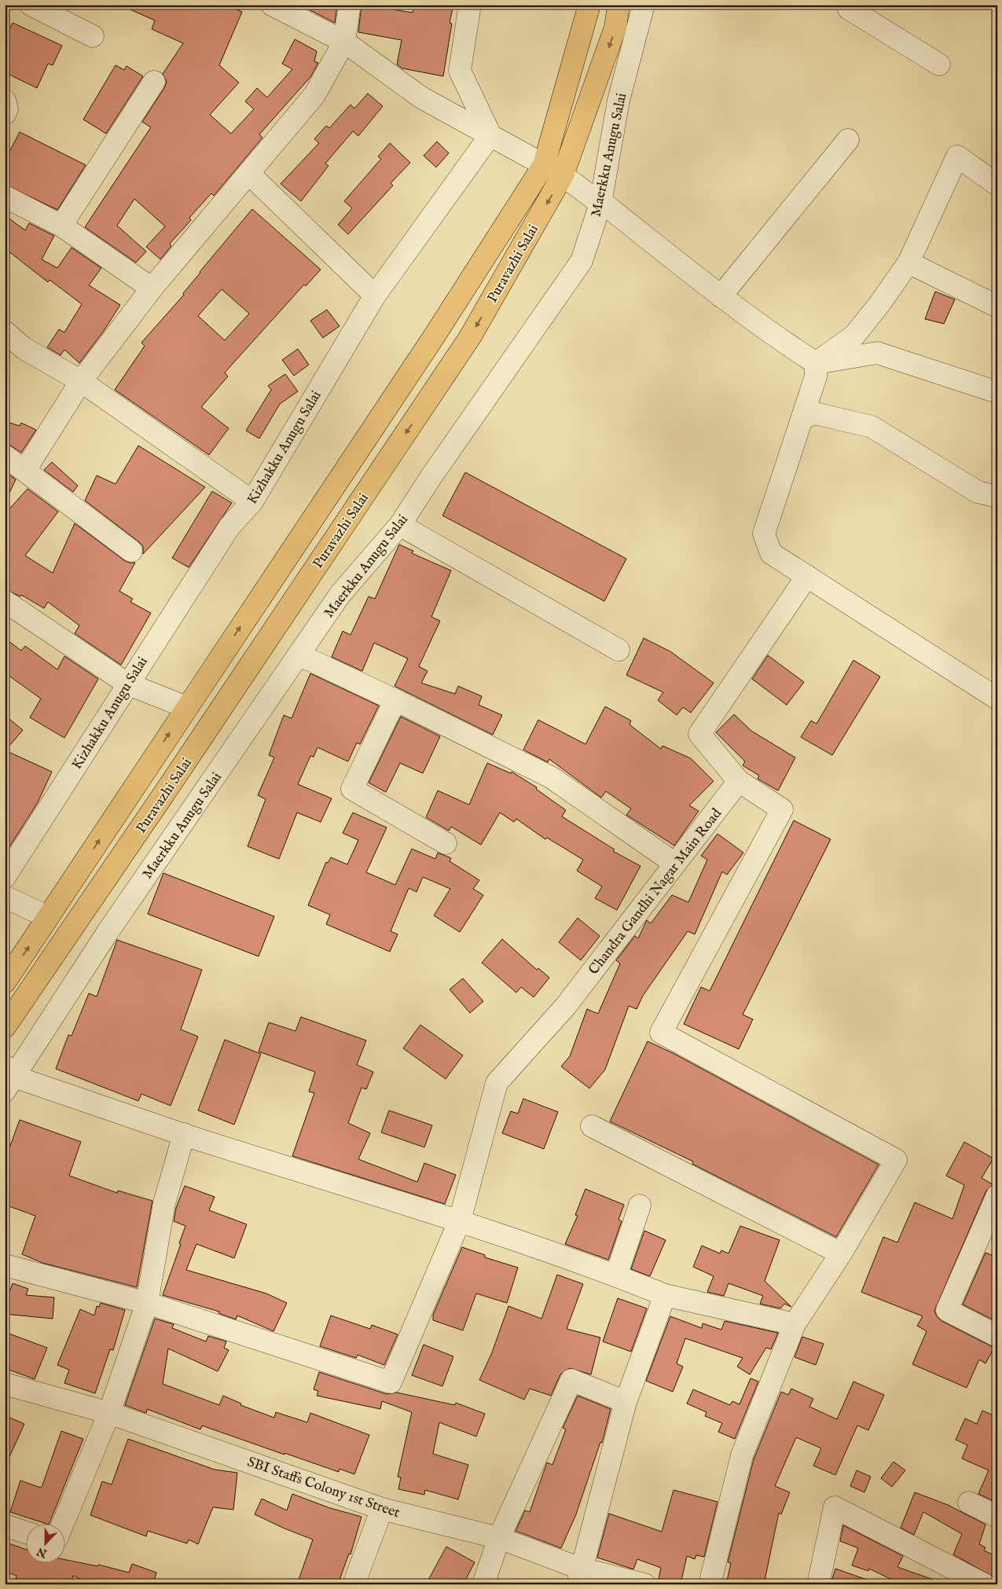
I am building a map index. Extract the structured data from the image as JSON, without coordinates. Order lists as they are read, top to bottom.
{
  "streets": {
    "main road": ["Puravazhi Salai"],
    "street": [
      "Maerkku Anugu Salai",
      "Kizhakku Anugu Salai",
      "Chandra Gandhi Nagar Main Road",
      "SBI Staffs Colony 1st Street"
    ]
  },
  "north": "bottom"
}
